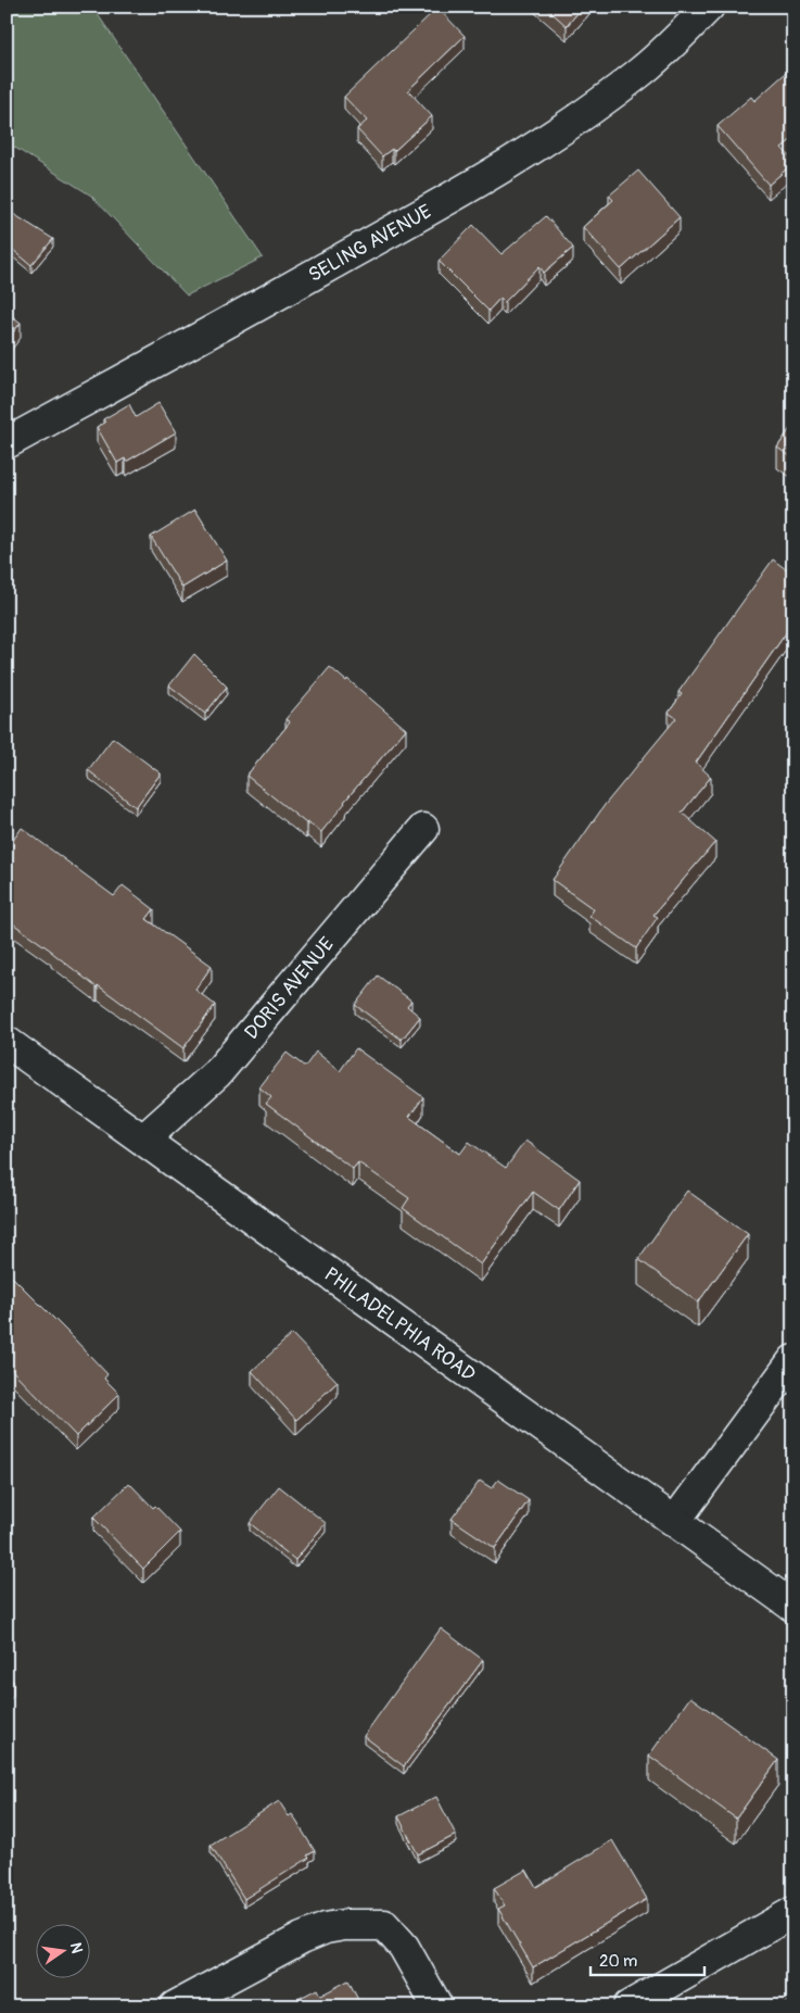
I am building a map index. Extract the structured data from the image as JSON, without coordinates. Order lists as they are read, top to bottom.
{
  "streets": {
    "street": ["SELING AVENUE", "DORIS AVENUE", "PHILADELPHIA ROAD"]
  },
  "crossings": [
    ["DORIS AVENUE", "PHILADELPHIA ROAD"]
  ],
  "scale_bar": "20 m",
  "north": "right"
}
